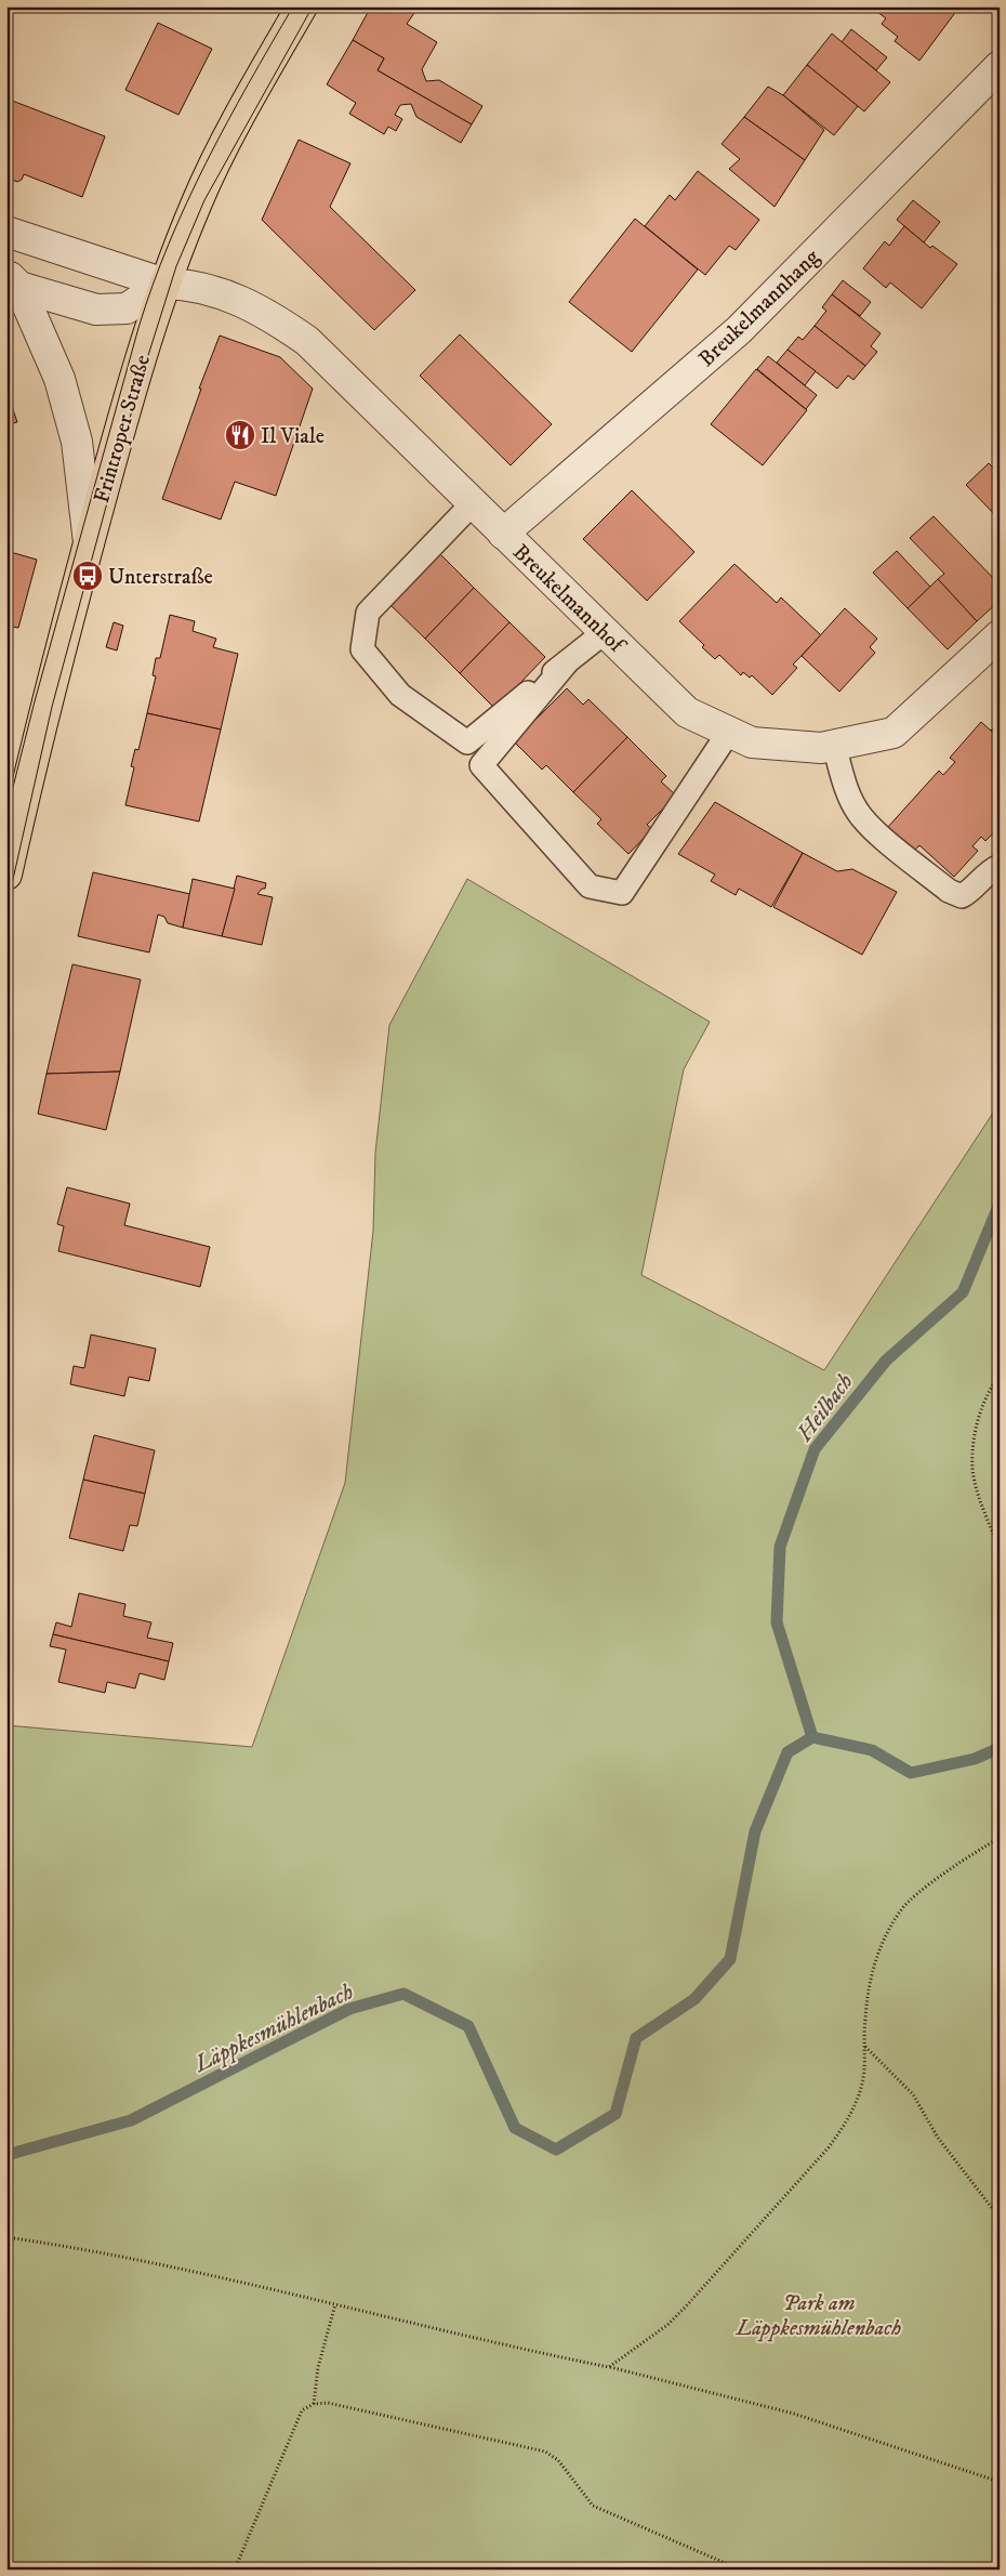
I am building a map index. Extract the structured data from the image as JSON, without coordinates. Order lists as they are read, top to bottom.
{
  "streets": {
    "main road": ["Frintroper Straße"],
    "street": ["Breukelmannhang", "Breukelmannhof"]
  },
  "crossings": [
    ["Breukelmannhang", "Breukelmannhof"],
    ["Frintroper Straße", "Breukelmannhof"]
  ],
  "water": ["Heilbach", "Läppkesmühlenbach"],
  "parks": ["Park am Läppkesmühlenbach"],
  "places": {
    "restaurant": ["Il Viale"],
    "bus stop": ["Unterstraße"]
  }
}
